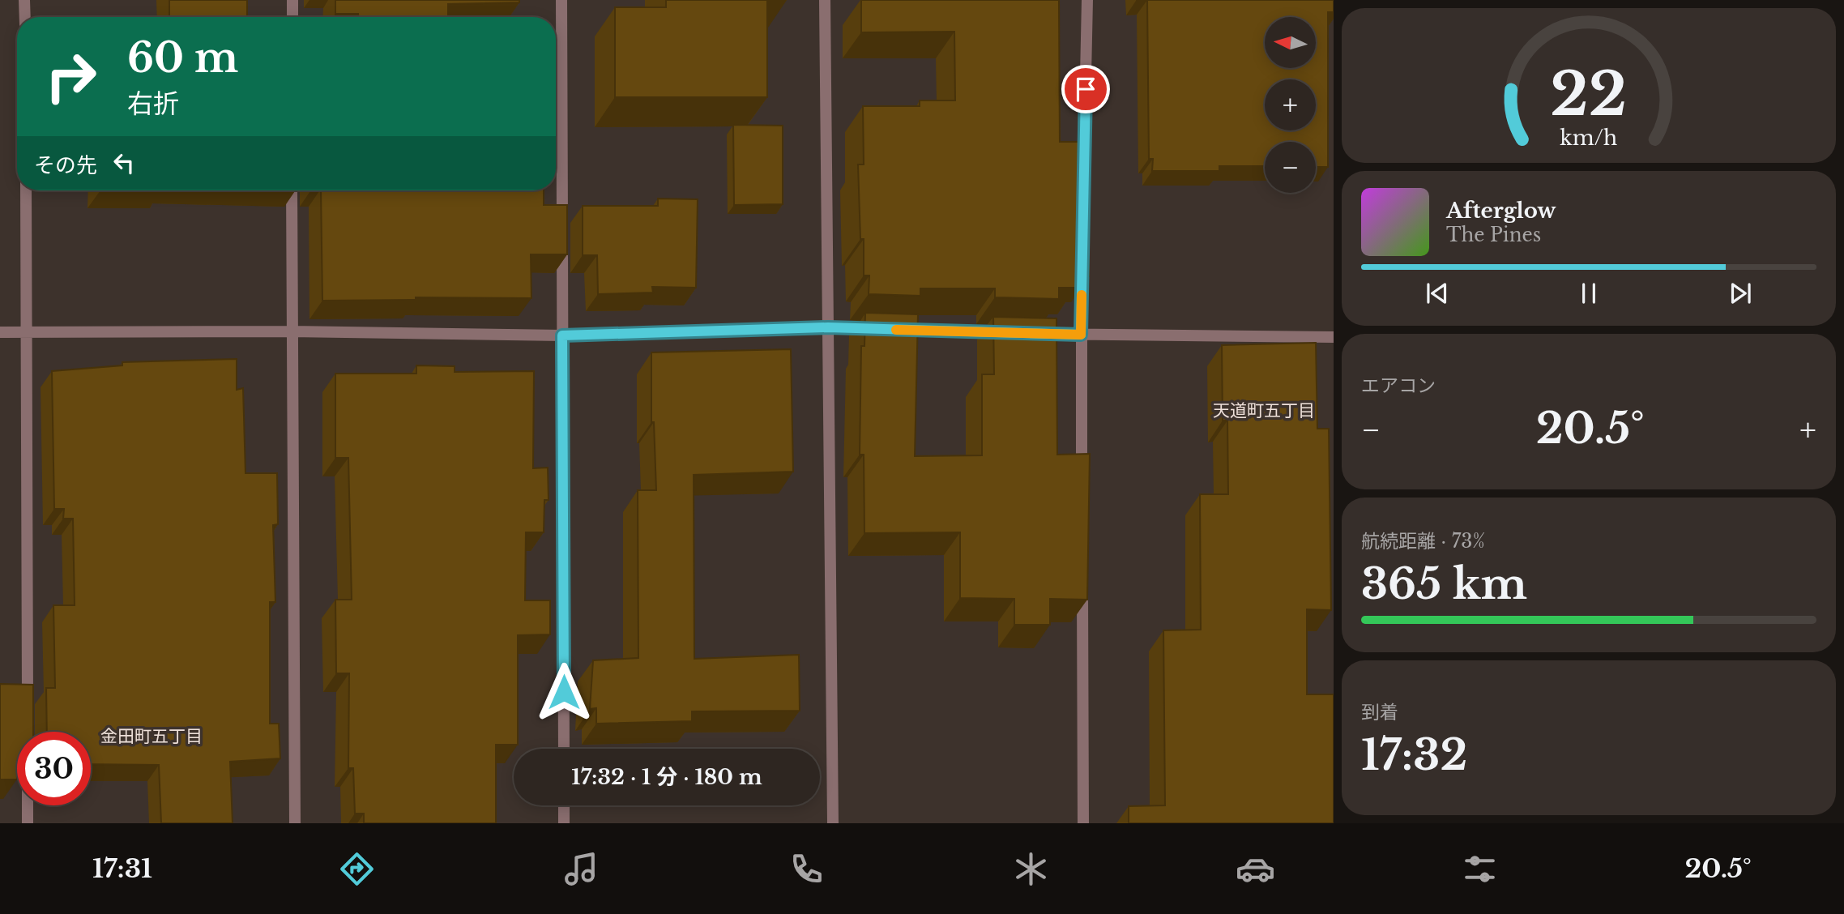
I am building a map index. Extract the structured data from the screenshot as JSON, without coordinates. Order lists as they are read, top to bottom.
{
  "districts": ["天道町五丁目", "金田町五丁目"],
  "north": "left",
  "page": {
    "map_buttons": ["+", "−"],
    "turn": ["60 m", "右折"],
    "then": "その先",
    "song": ["Afterglow", "The Pines"],
    "tile": [
      "エアコン",
      ["航続距離 · 73%", "365 km"],
      ["到着", "17:32"]
    ],
    "heat": ["−", "20.5°", "+"],
    "limit": "30",
    "trip": "17:32 · 1 分 · 180 m",
    "tabs": ["17:31", "20.5°"],
    "gauge": ["22", "km/h"]
  }
}
